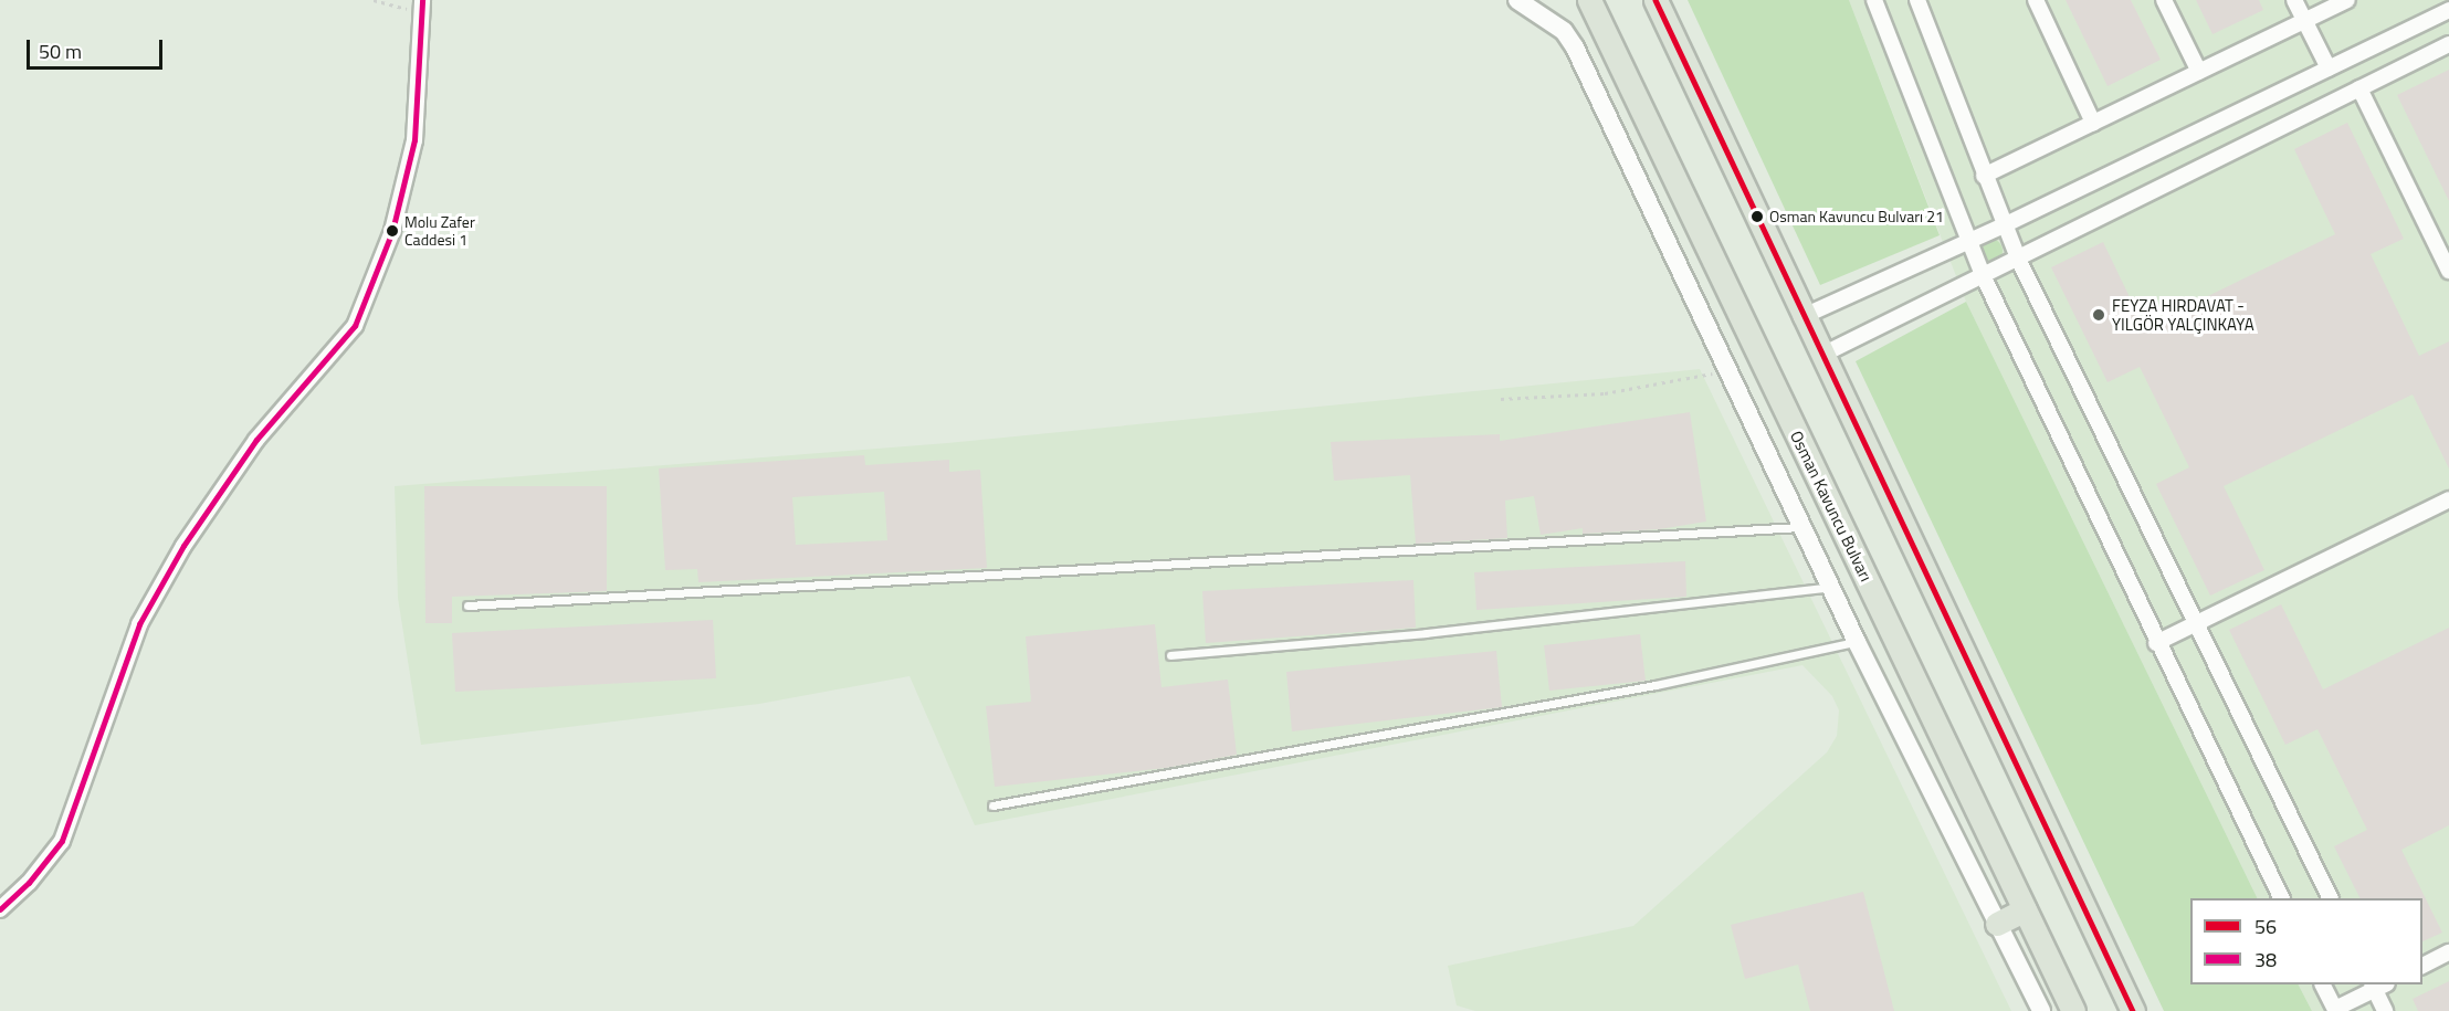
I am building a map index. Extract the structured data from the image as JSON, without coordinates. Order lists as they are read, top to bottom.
{
  "streets": {
    "highway": ["Osman Kavuncu Bulvarı"]
  },
  "places": ["Osman Kavuncu Bulvarı 21", "Molu Zafer Caddesi 1", "FEYZA HIRDAVAT - YILGÖR YALÇINKAYA"],
  "lines": ["transit line 56", "transit line 38"],
  "legend": ["56", "38"],
  "scale_bar": "50 m"
}
